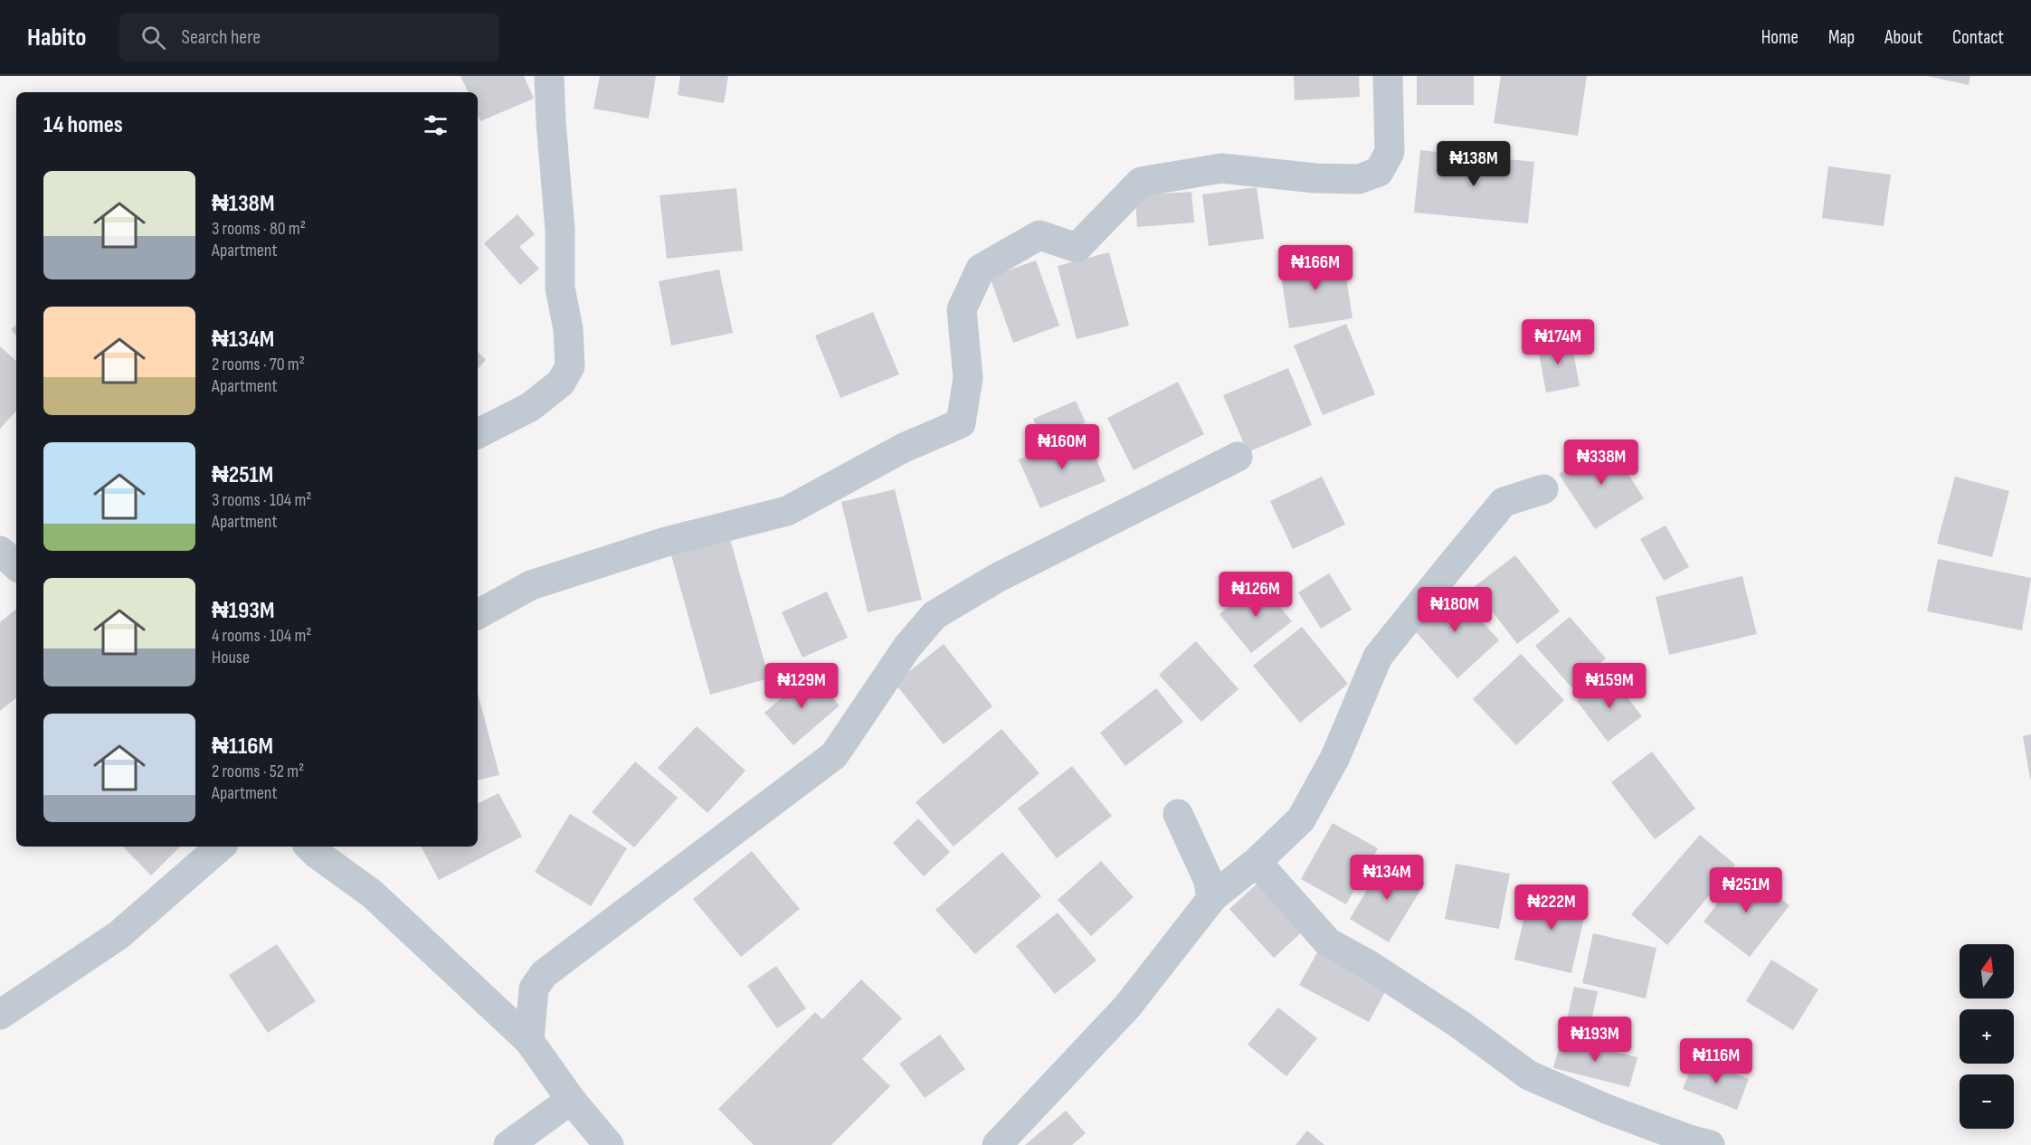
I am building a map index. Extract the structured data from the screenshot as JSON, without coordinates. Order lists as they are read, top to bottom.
{
  "north": "top",
  "page": {
    "header": "Habito",
    "search": "Search here",
    "nav": [
      "Home",
      "Map",
      "About",
      "Contact"
    ],
    "heading": "14 homes",
    "price": [
      "₦138M",
      "₦166M",
      "₦174M",
      "₦160M",
      "₦338M",
      "₦126M",
      "₦180M",
      "₦129M",
      "₦159M",
      "₦134M",
      "₦251M",
      "₦222M",
      "₦193M",
      "₦116M"
    ],
    "list": [
      {
        "name": "₦138M",
        "note": "3 rooms · 80 m² · Apartment"
      },
      {
        "name": "₦134M",
        "note": "2 rooms · 70 m² · Apartment"
      },
      {
        "name": "₦251M",
        "note": "3 rooms · 104 m² · Apartment"
      },
      {
        "name": "₦193M",
        "note": "4 rooms · 104 m² · House"
      },
      {
        "name": "₦116M",
        "note": "2 rooms · 52 m² · Apartment"
      }
    ],
    "map_buttons": ["+", "−"]
  }
}
